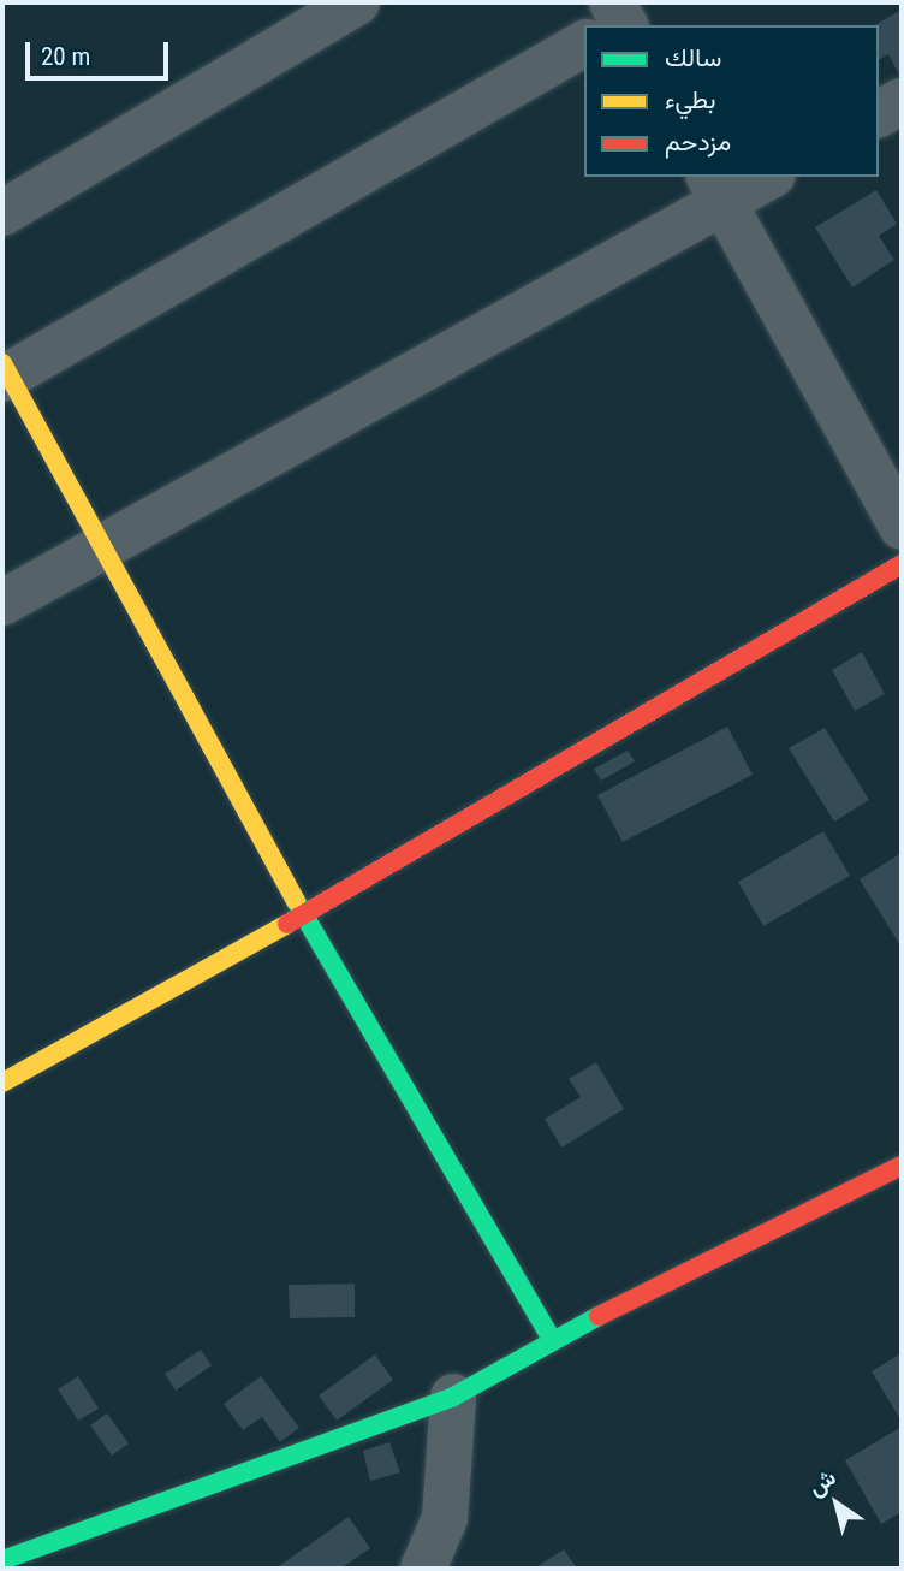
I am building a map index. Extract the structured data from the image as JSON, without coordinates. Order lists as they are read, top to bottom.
{
  "legend": ["سالك", "بطيء", "مزدحم"],
  "scale_bar": "20 m",
  "north": "top left"
}
